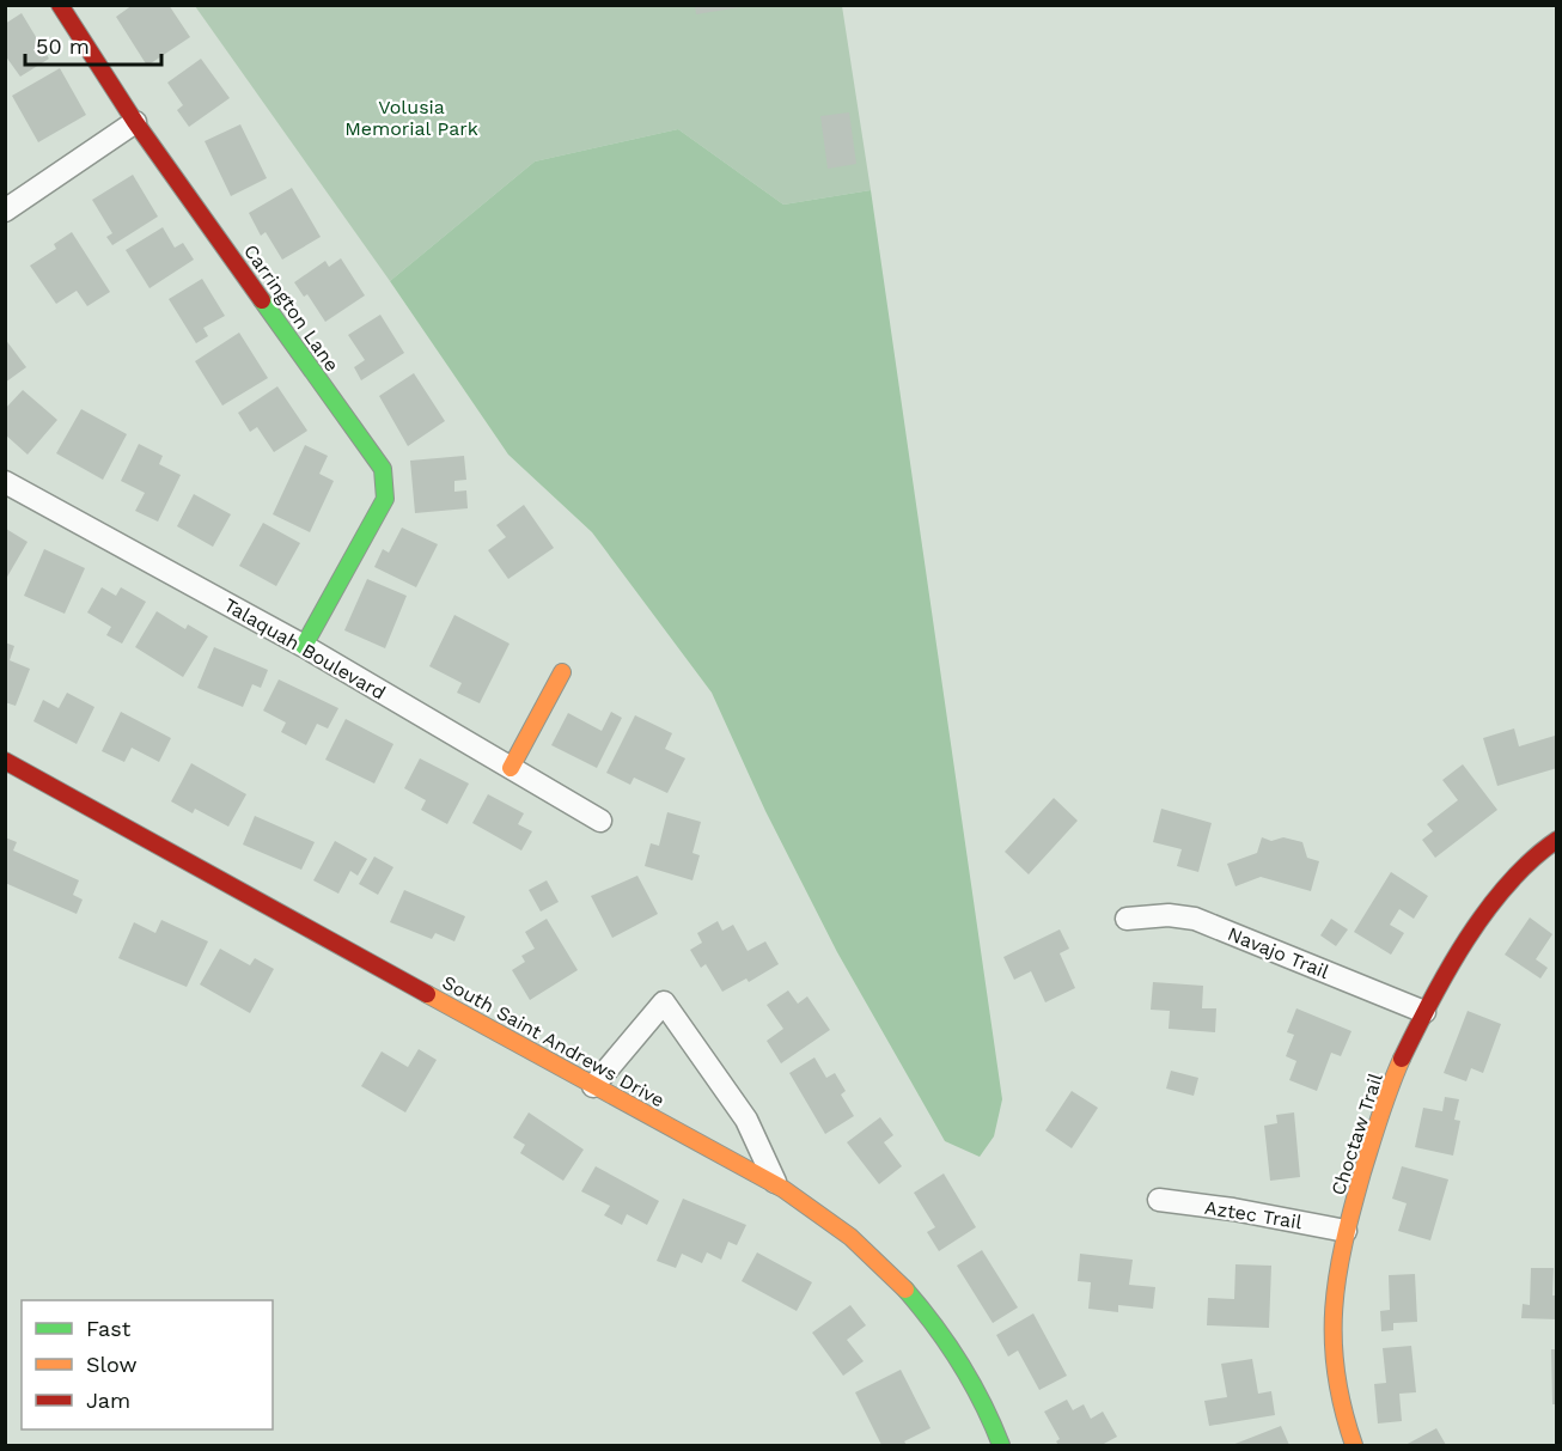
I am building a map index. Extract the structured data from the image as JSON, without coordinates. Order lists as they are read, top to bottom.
{
  "streets": {
    "street": [
      "Carrington Lane",
      "Talaquah Boulevard",
      "Navajo Trail",
      "South Saint Andrews Drive",
      "Choctaw Trail",
      "Aztec Trail"
    ]
  },
  "crossings": [
    ["Carrington Lane", "Talaquah Boulevard"],
    ["Navajo Trail", "Choctaw Trail"],
    ["Choctaw Trail", "Aztec Trail"]
  ],
  "parks": ["Volusia Memorial Park"],
  "legend": ["Fast", "Slow", "Jam"],
  "scale_bar": "50 m"
}
